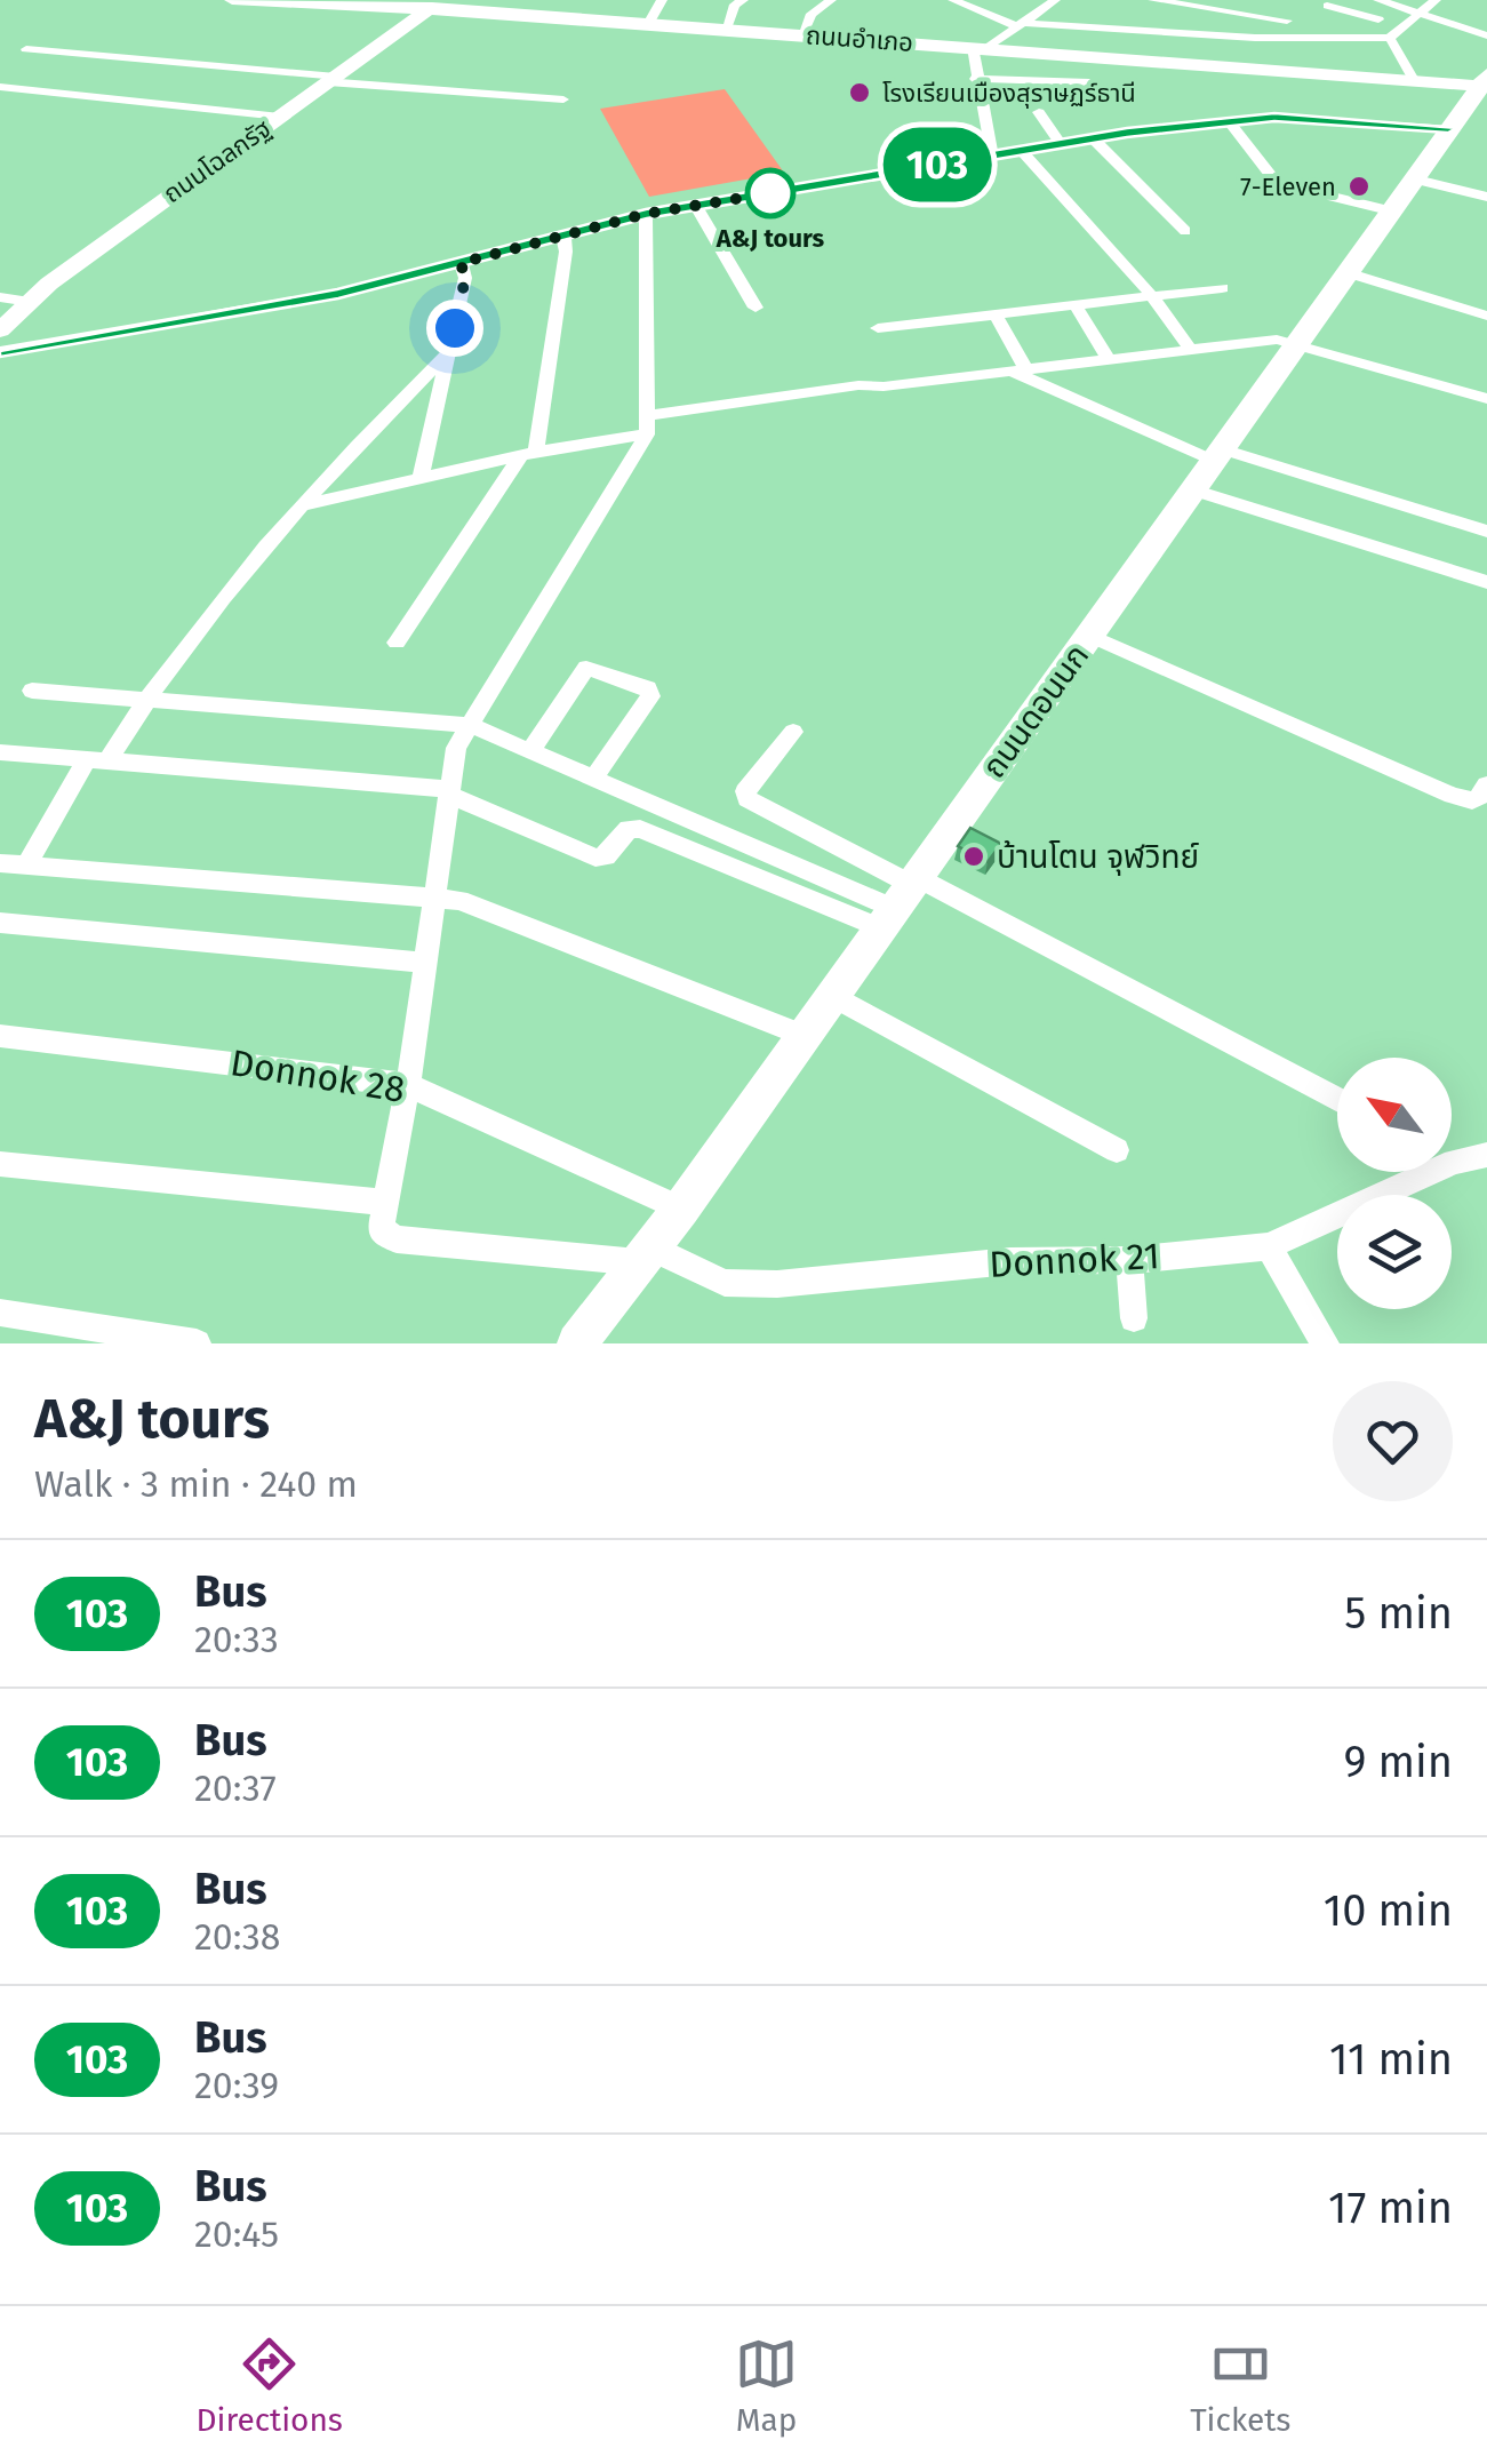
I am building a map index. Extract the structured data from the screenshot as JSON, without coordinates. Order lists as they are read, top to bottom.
{
  "streets": {
    "street": [
      "ถนนอำเภอ",
      "ถนนโฉลกรัฐ",
      "ถนนดอนนก",
      "Donnok 28",
      "Donnok 21"
    ]
  },
  "crossings": [
    ["ถนนอำเภอ", "ถนนโฉลกรัฐ"],
    ["ถนนอำเภอ", "ถนนดอนนก"],
    ["ถนนดอนนก", "Donnok 28"],
    ["ถนนดอนนก", "Donnok 21"]
  ],
  "places": [
    "โรงเรียนเมืองสุราษฏร์ธานี",
    "7-Eleven",
    "A&J tours",
    "บ้านโตน จุฬวิทย์"
  ],
  "lines": ["bus line 103"],
  "north": "top left",
  "page": {
    "on_map": "103",
    "heading": ["A&J tours", "Walk · 3 min · 240 m"],
    "list": [
      {
        "mark": "103",
        "name": "Bus",
        "note": "20:33",
        "value": "5 min"
      },
      {
        "mark": "103",
        "name": "Bus",
        "note": "20:37",
        "value": "9 min"
      },
      {
        "mark": "103",
        "name": "Bus",
        "note": "20:38",
        "value": "10 min"
      },
      {
        "mark": "103",
        "name": "Bus",
        "note": "20:39",
        "value": "11 min"
      },
      {
        "mark": "103",
        "name": "Bus",
        "note": "20:45",
        "value": "17 min"
      }
    ],
    "tabs": ["Directions", "Map", "Tickets"]
  }
}
